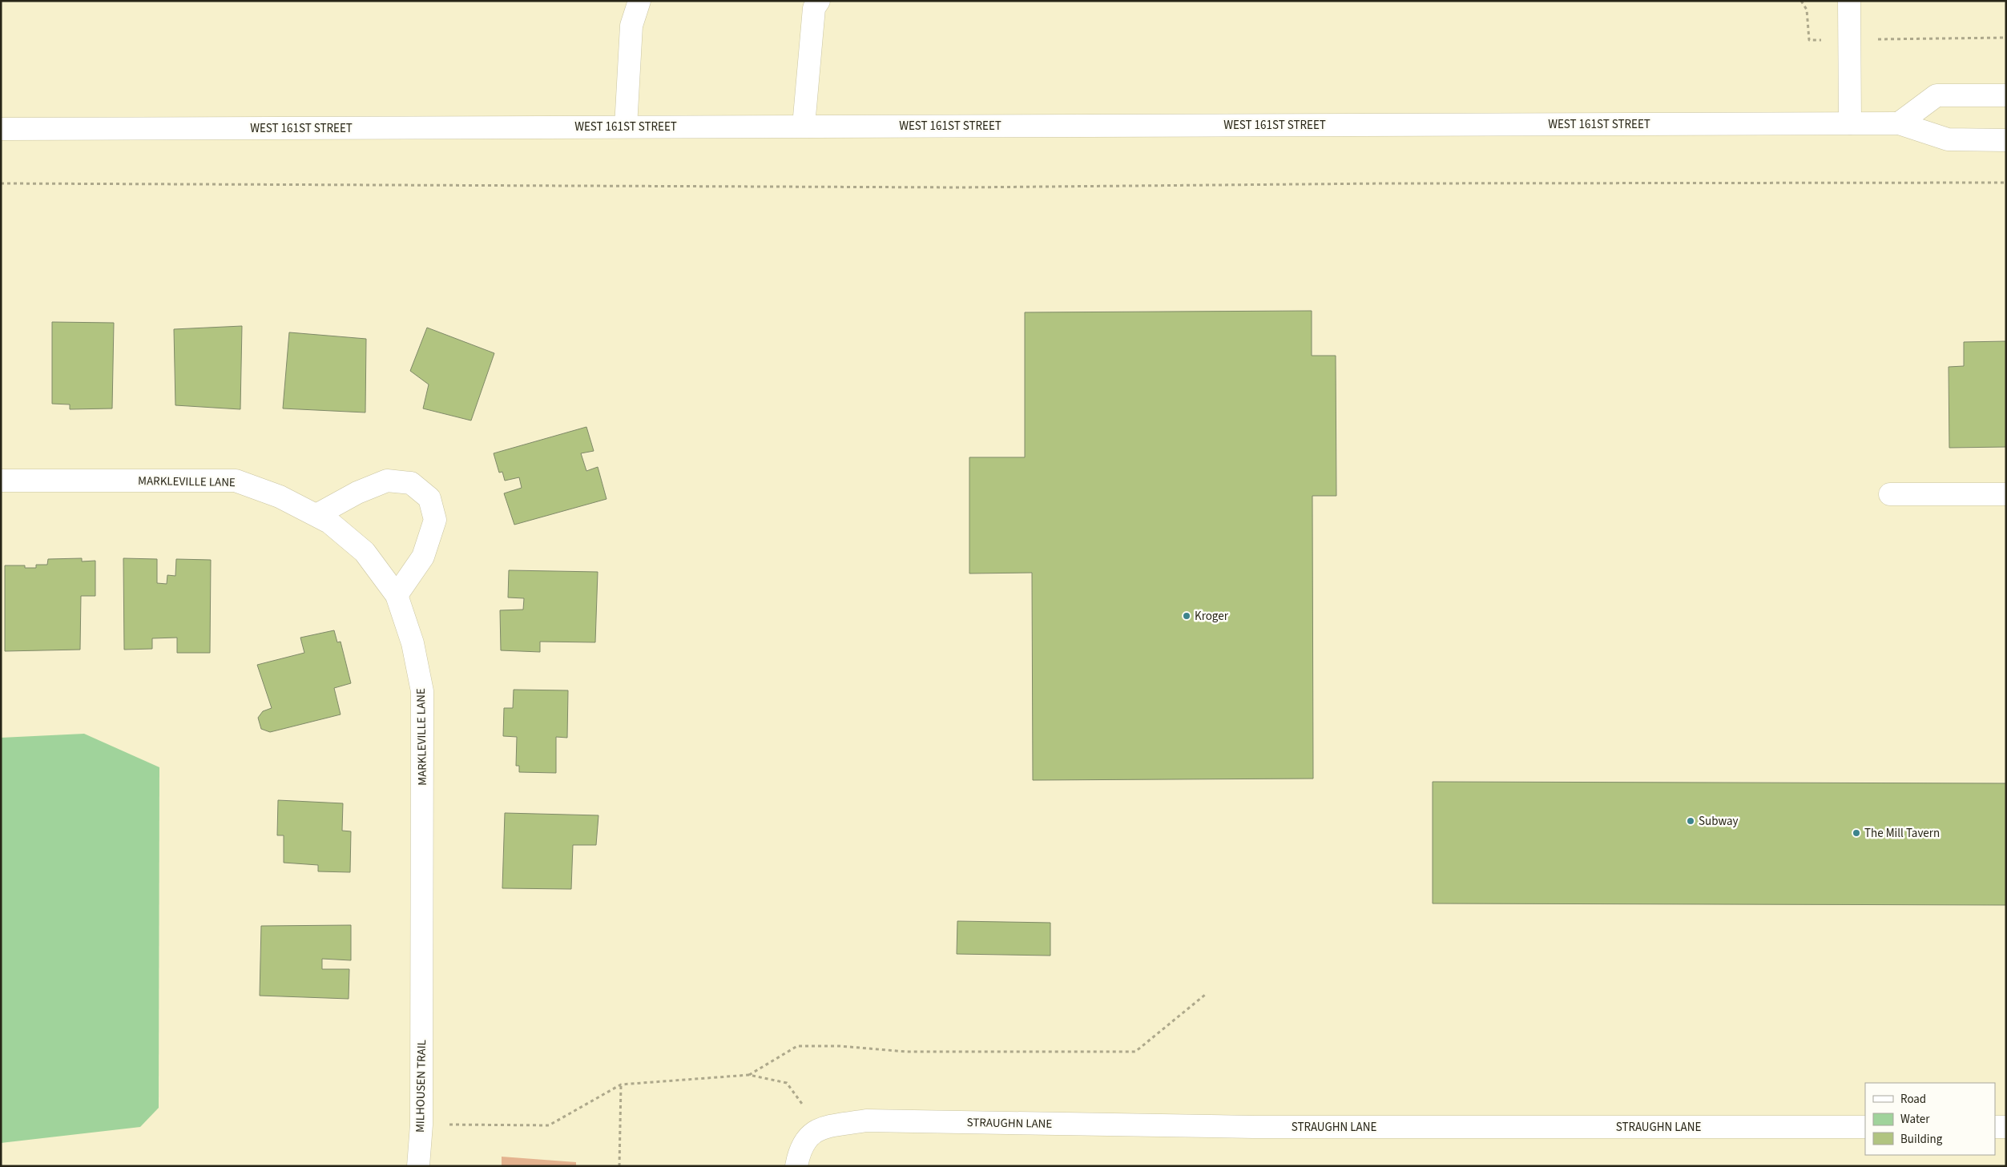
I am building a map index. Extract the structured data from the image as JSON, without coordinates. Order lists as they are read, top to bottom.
{
  "streets": {
    "street": [
      "WEST 161ST STREET",
      "MARKLEVILLE LANE",
      "MILHOUSEN TRAIL",
      "STRAUGHN LANE"
    ]
  },
  "crossings": [
    ["MARKLEVILLE LANE", "MILHOUSEN TRAIL"]
  ],
  "places": ["Kroger", "Subway", "The Mill Tavern"],
  "legend": ["Road", "Water", "Building"]
}
